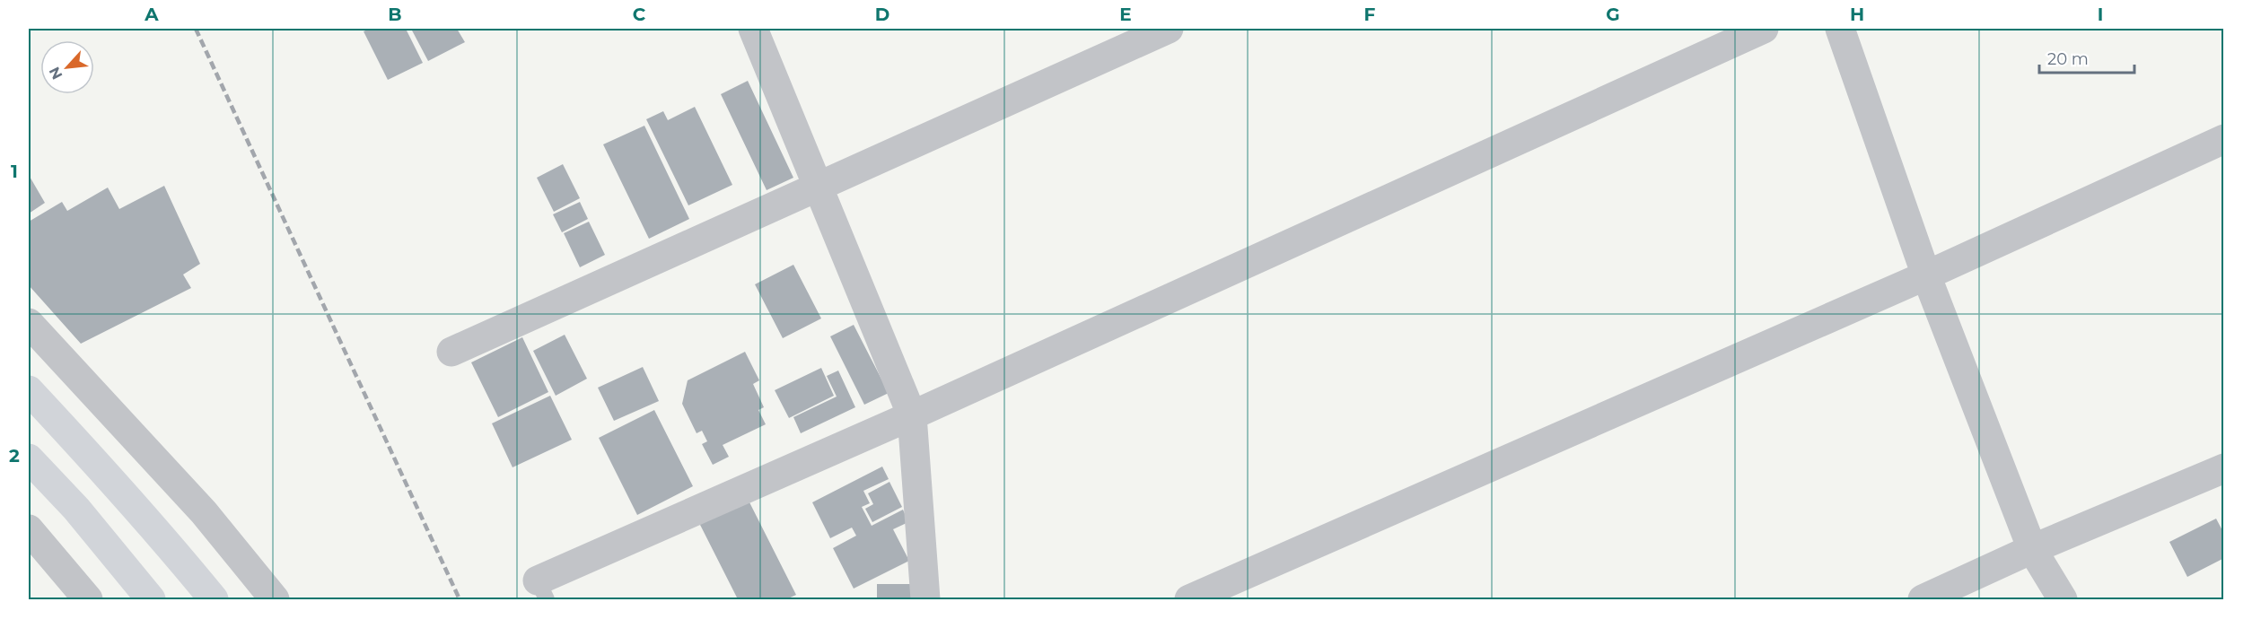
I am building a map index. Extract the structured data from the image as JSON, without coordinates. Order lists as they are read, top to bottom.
{
  "scale_bar": "20 m",
  "north": "bottom left",
  "grid": {
    "columns": [
      "A",
      "B",
      "C",
      "D",
      "E",
      "F",
      "G",
      "H",
      "I"
    ],
    "rows": ["1", "2"]
  }
}
